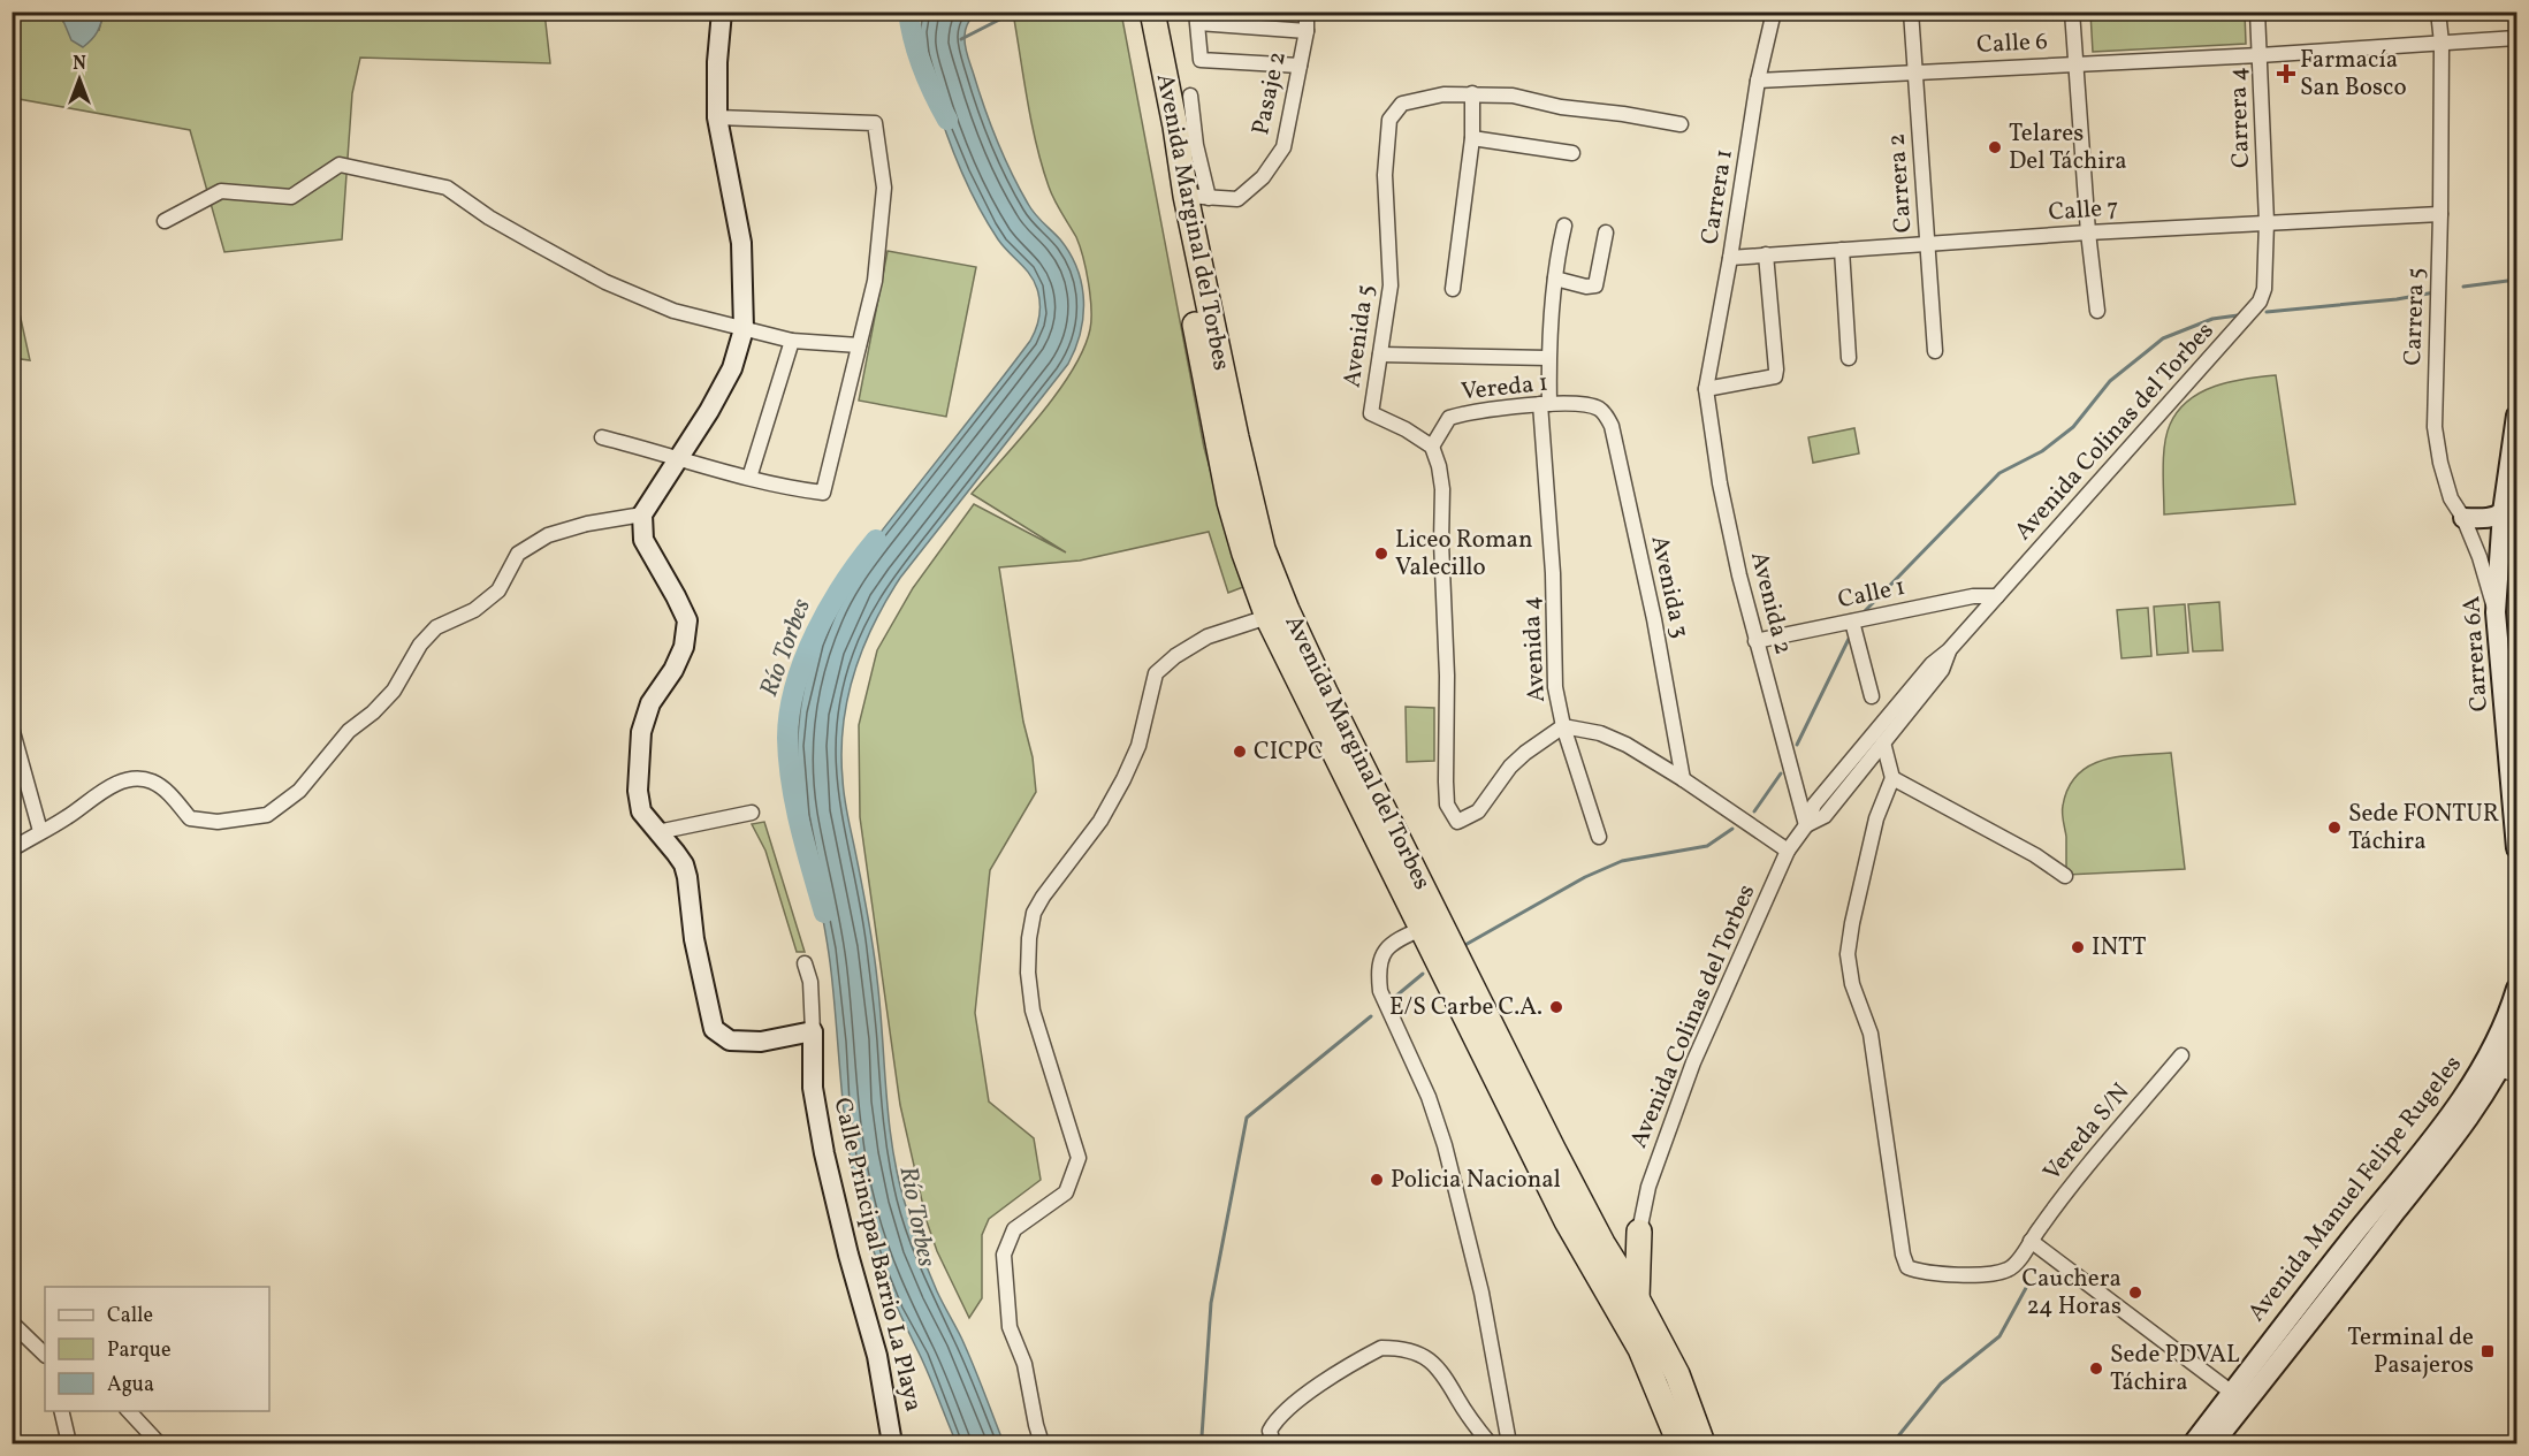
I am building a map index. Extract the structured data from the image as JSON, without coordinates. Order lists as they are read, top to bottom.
{
  "streets": {
    "highway": ["Avenida Marginal del Torbes"],
    "street": [
      "Calle 6",
      "Pasaje 2",
      "Carrera 4",
      "Carrera 2",
      "Carrera 1",
      "Calle 7",
      "Carrera 5",
      "Avenida 5",
      "Vereda 1",
      "Avenida Colinas del Torbes",
      "Avenida 3",
      "Calle 1",
      "Avenida 2",
      "Avenida 4",
      "Carrera 6A",
      "Vereda S/N",
      "Avenida Manuel Felipe Rugeles",
      "Calle Principal Barrio La Playa"
    ]
  },
  "crossings": [
    ["Calle 6", "Carrera 4"],
    ["Calle 6", "Carrera 2"],
    ["Calle 6", "Carrera 1"],
    ["Calle 6", "Carrera 5"],
    ["Pasaje 2", "Avenida Marginal del Torbes"],
    ["Carrera 4", "Calle 7"],
    ["Carrera 4", "Avenida Colinas del Torbes"],
    ["Carrera 2", "Calle 7"],
    ["Carrera 1", "Calle 7"],
    ["Carrera 1", "Avenida 2"],
    ["Calle 7", "Carrera 5"],
    ["Calle 7", "Avenida Colinas del Torbes"],
    ["Carrera 5", "Carrera 6A"],
    ["Avenida 5", "Vereda 1"],
    ["Vereda 1", "Avenida 3"],
    ["Vereda 1", "Avenida 4"],
    ["Avenida Colinas del Torbes", "Calle 1"],
    ["Avenida Colinas del Torbes", "Avenida 2"],
    ["Calle 1", "Avenida 2"]
  ],
  "water": ["Río Torbes"],
  "places": {
    "health": ["Farmacía San Bosco"],
    "other": [
      "Telares Del Táchira",
      "Liceo Roman Valecillo",
      "CICPC",
      "Sede FONTUR Táchira",
      "INTT",
      "E/S Carbe C.A.",
      "Policia Nacional",
      "Cauchera 24 Horas",
      "Sede PDVAL Táchira"
    ],
    "transit": ["Terminal de Pasajeros"]
  },
  "legend": ["Calle", "Parque", "Agua"],
  "north": "top"
}
